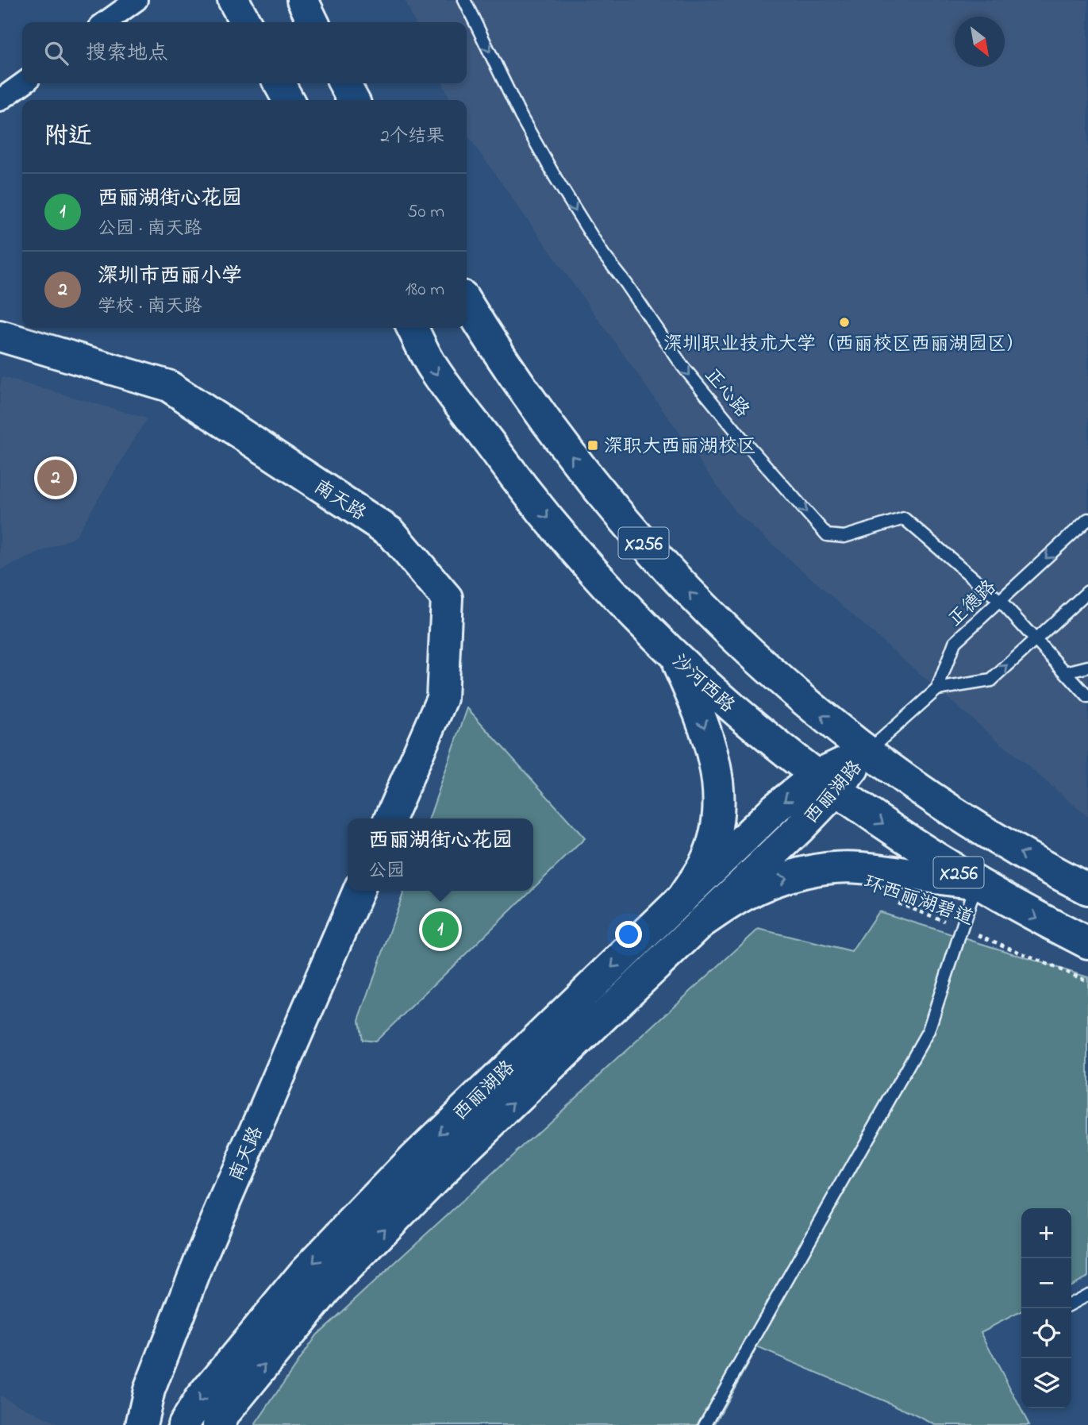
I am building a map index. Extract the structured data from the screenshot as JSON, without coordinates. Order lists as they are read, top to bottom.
{
  "streets": {
    "main road": [
      "南天路",
      "X256",
      "沙河西路",
      "西丽湖路"
    ],
    "lane": ["正心路", "正德路"],
    "path": ["环西丽湖碧道"]
  },
  "crossings": [
    ["正心路", "正德路"],
    ["X256", "西丽湖路"],
    ["沙河西路", "西丽湖路"]
  ],
  "one_way": ["正心路"],
  "places": {
    "other": ["深圳职业技术大学（西丽校区西丽湖园区）"],
    "transit": ["深职大西丽湖校区"]
  },
  "north": "bottom right",
  "page": {
    "search": "搜索地点",
    "heading": ["附近", "2个结果"],
    "list": [
      {
        "mark": "1",
        "name": "西丽湖街心花园",
        "note": "公园 · 南天路",
        "value": "50 m"
      },
      {
        "mark": "2",
        "name": "深圳市西丽小学",
        "note": "学校 · 南天路",
        "value": "180 m"
      }
    ],
    "pins": ["2", "1"],
    "popup": ["西丽湖街心花园", "公园"],
    "map_buttons": ["+", "−"]
  }
}
